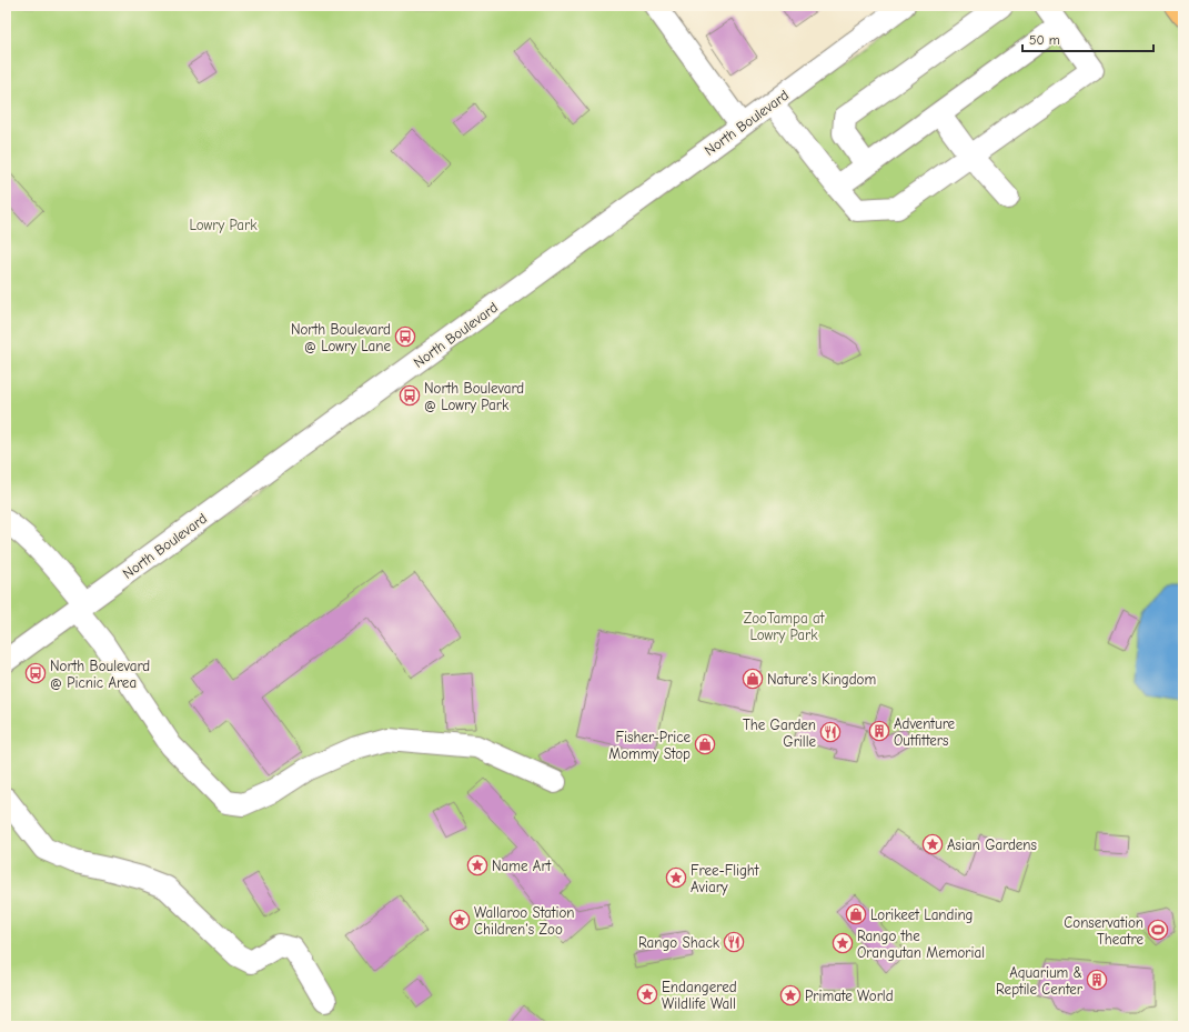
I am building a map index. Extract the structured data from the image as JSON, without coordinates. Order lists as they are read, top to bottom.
{
  "streets": {
    "street": ["North Boulevard"]
  },
  "parks": ["Lowry Park", "ZooTampa at Lowry Park"],
  "places": {
    "bus stop": ["North Boulevard @ Lowry Lane", "North Boulevard @ Lowry Park", "North Boulevard @ Picnic Area"],
    "shop": ["Nature's Kingdom", "Fisher-Price Mommy Stop", "Lorikeet Landing"],
    "building": ["Adventure Outfitters", "Aquarium & Reptile Center"],
    "restaurant": ["The Garden Grille", "Rango Shack"],
    "place": [
      "Asian Gardens",
      "Name Art",
      "Free-Flight Aviary",
      "Wallaroo Station Children's Zoo",
      "Rango the Orangutan Memorial",
      "Endangered Wildlife Wall",
      "Primate World"
    ],
    "sports": ["Conservation Theatre"]
  },
  "scale_bar": "50 m"
}
